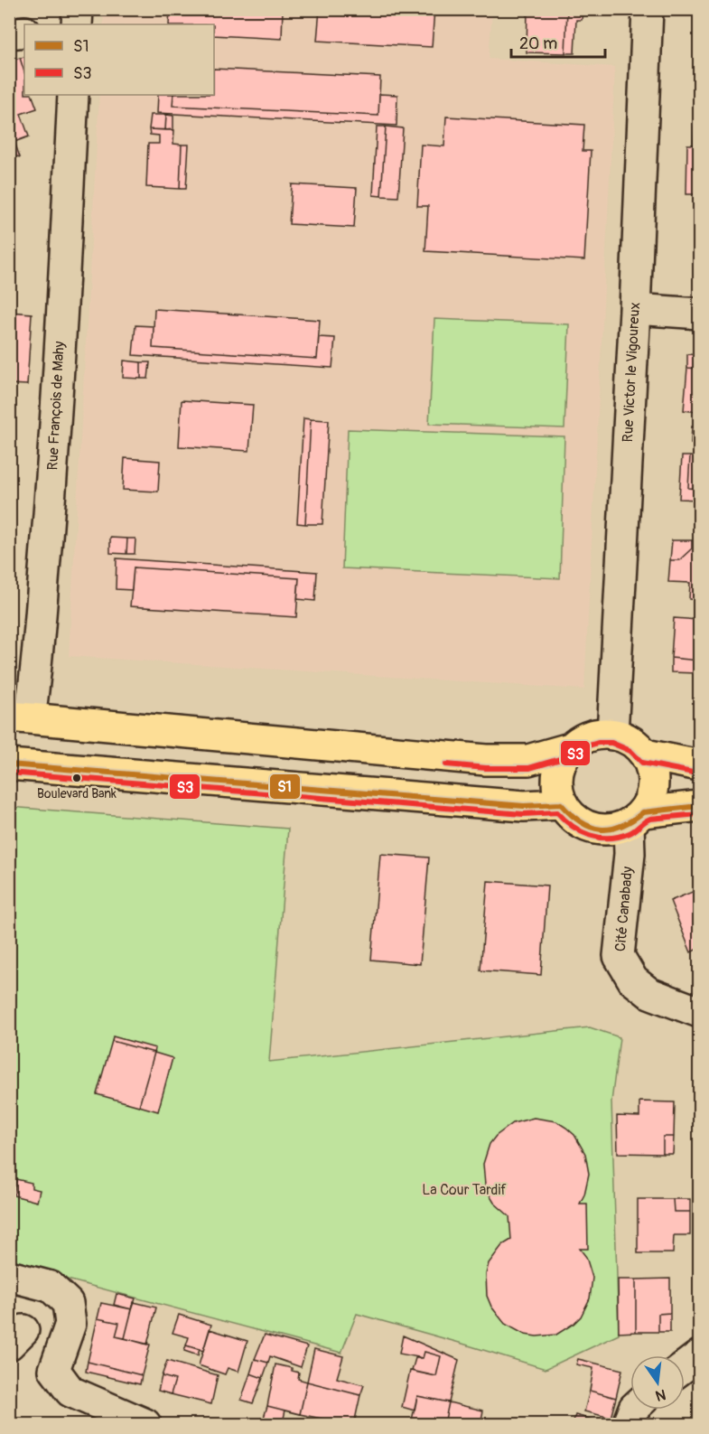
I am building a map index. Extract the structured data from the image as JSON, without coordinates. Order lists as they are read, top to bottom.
{
  "streets": {
    "street": ["Rue Victor le Vigoureux", "Rue François de Mahy", "Cité Canabady"]
  },
  "crossings": [
    ["Rue Victor le Vigoureux", "Cité Canabady"]
  ],
  "parks": ["La Cour Tardif"],
  "places": ["Boulevard Bank"],
  "lines": ["transit line S3", "transit line S1"],
  "legend": ["S1", "S3"],
  "scale_bar": "20 m",
  "north": "bottom"
}
